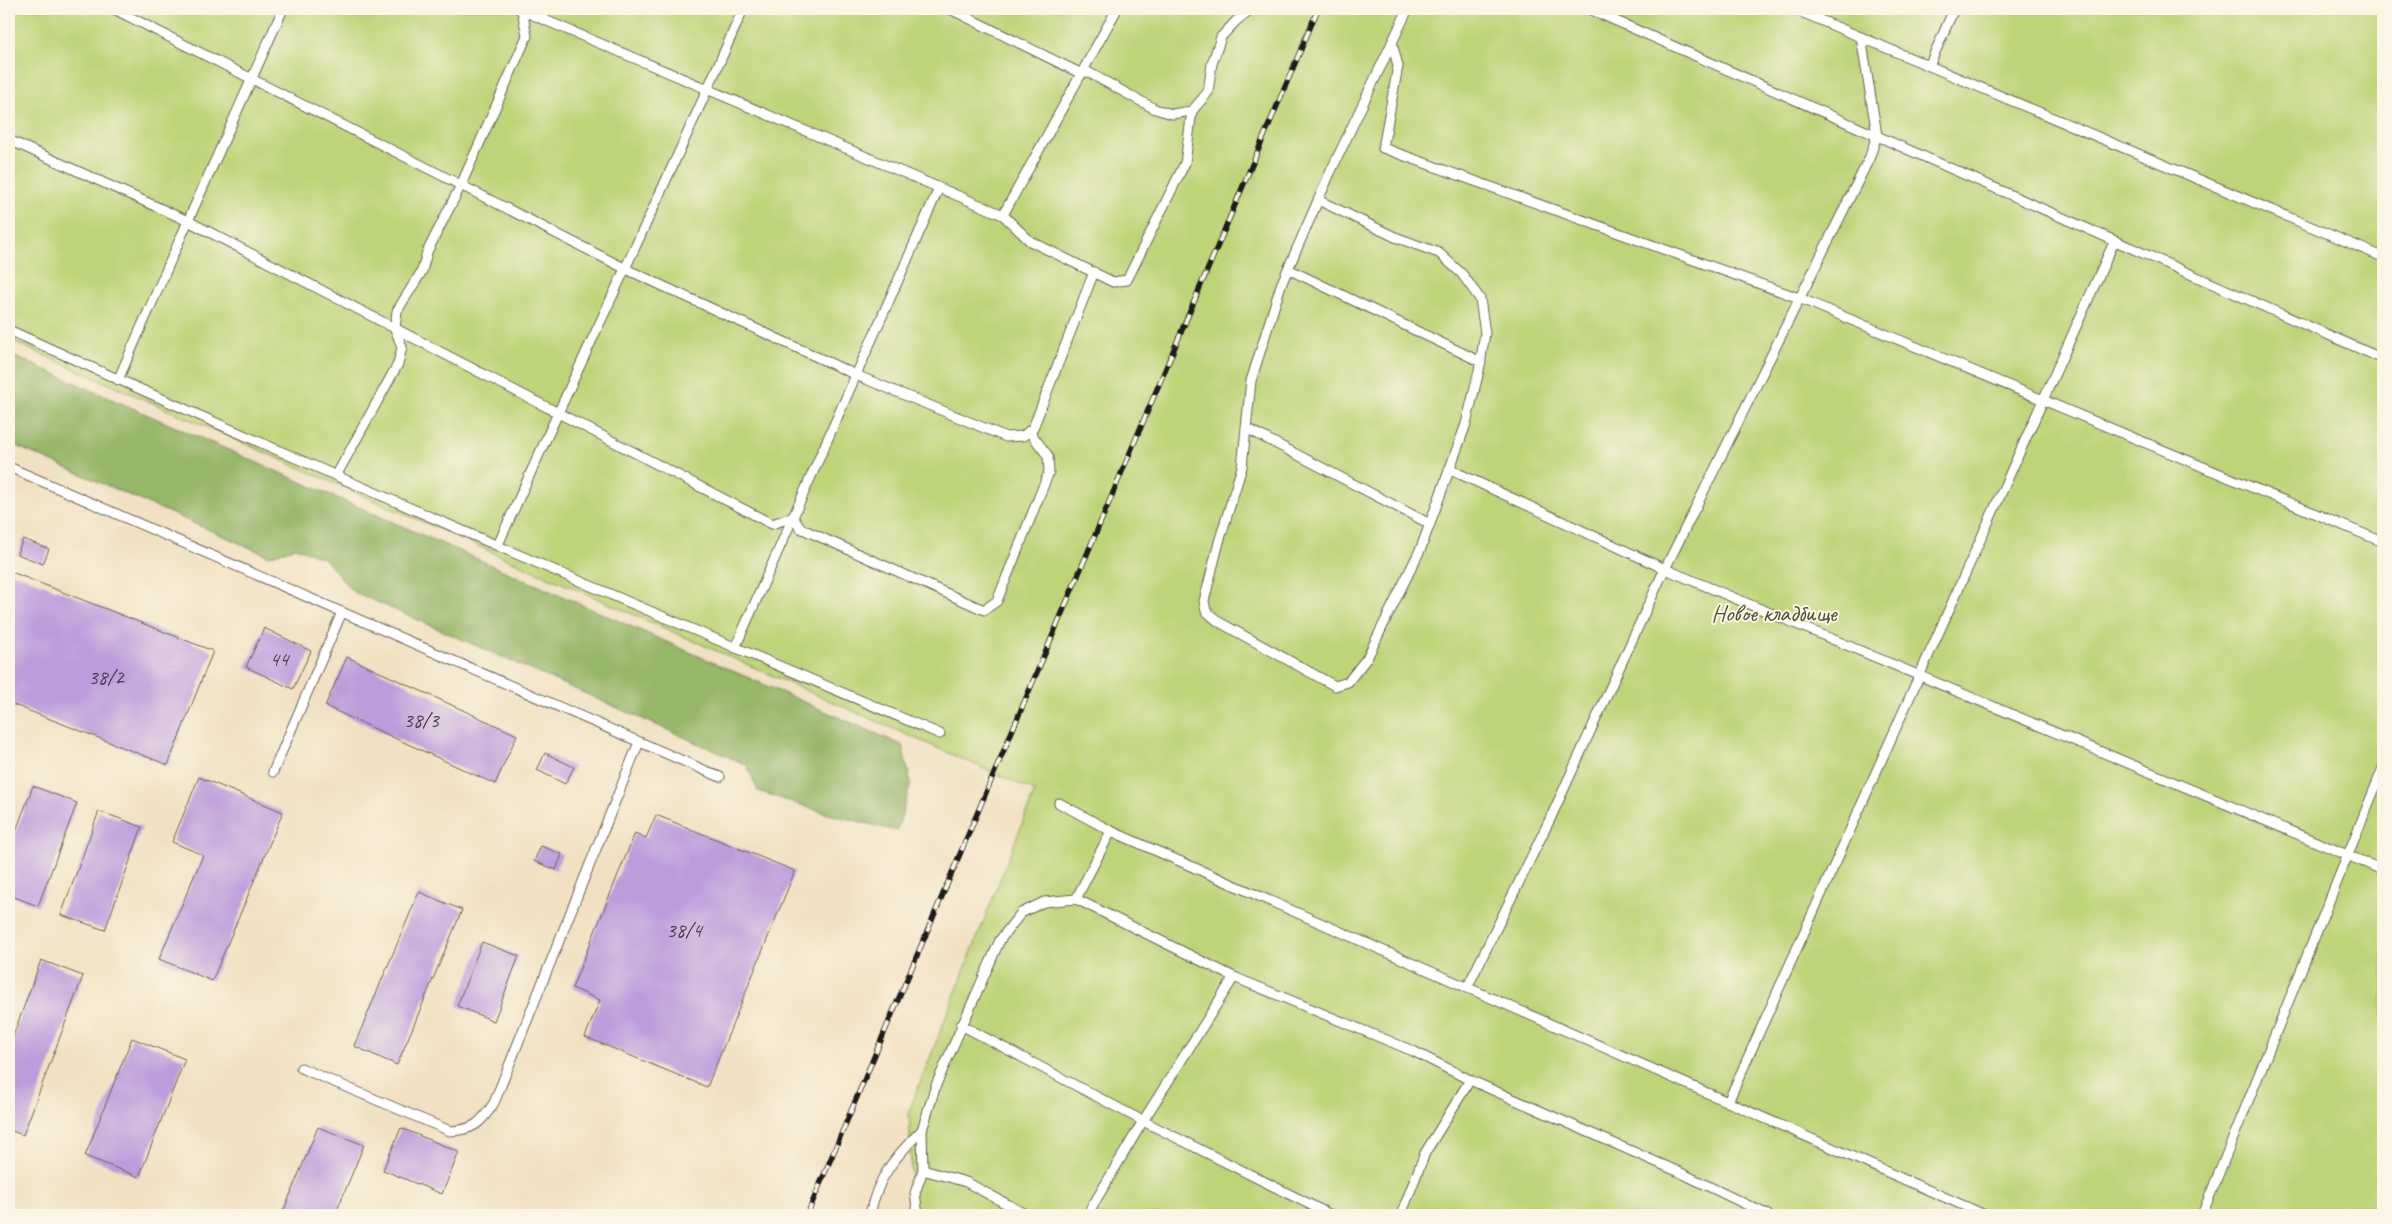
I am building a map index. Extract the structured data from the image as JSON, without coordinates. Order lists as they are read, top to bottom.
{
  "parks": ["Новое кладбище"],
  "house_numbers": [
    "44",
    "38/2",
    "38/3",
    "38/4"
  ]
}
